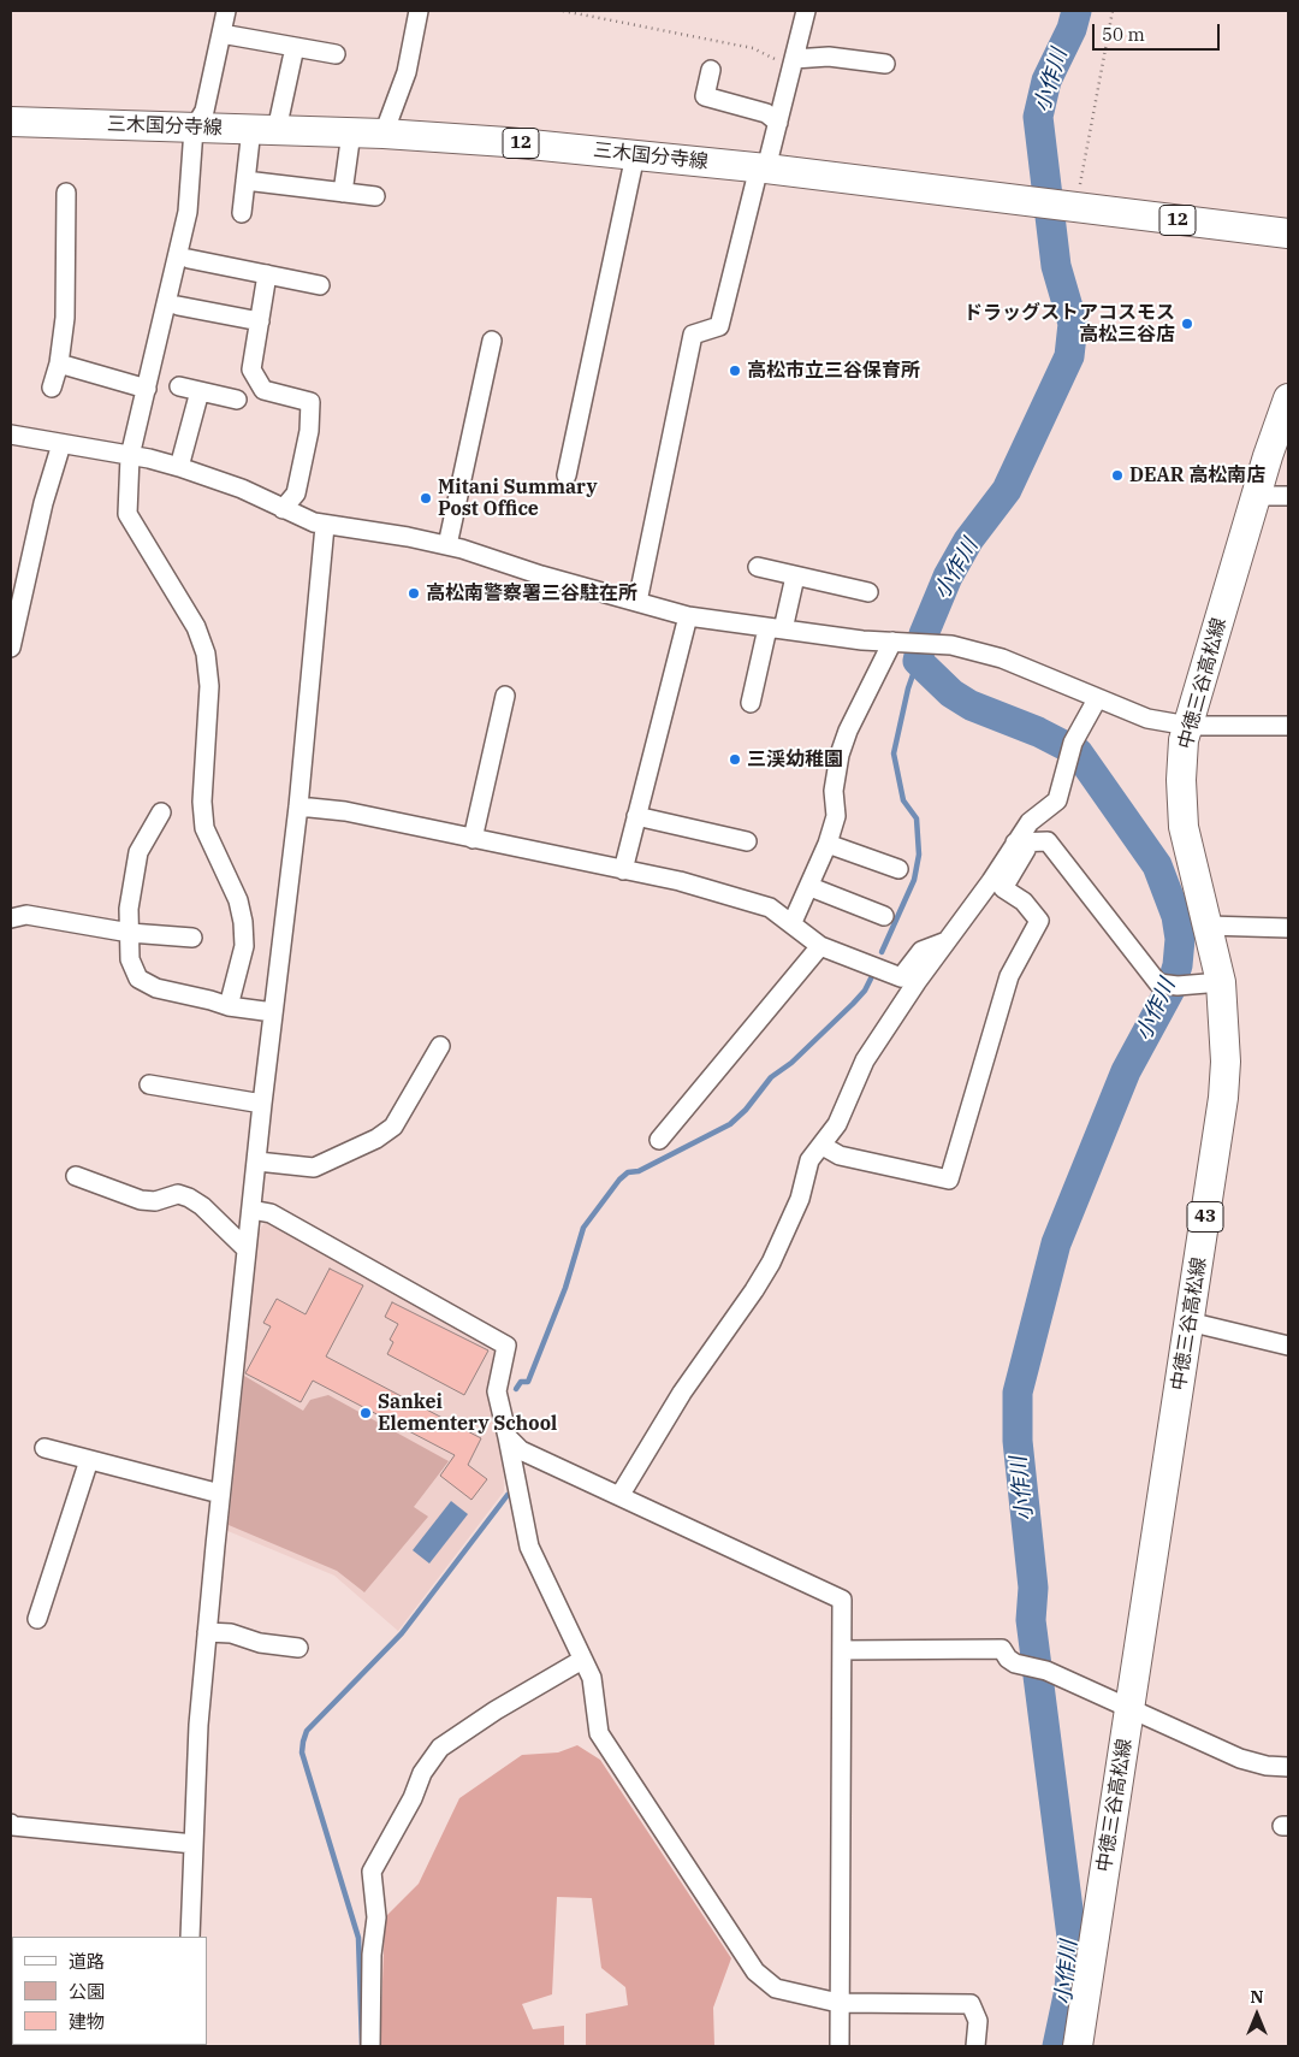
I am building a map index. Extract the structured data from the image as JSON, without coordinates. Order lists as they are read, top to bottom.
{
  "streets": {
    "main road": [
      "三木国分寺線",
      "12",
      "中徳三谷高松線",
      "43"
    ]
  },
  "water": ["小作川"],
  "places": [
    "ドラッグストアコスモス 高松三谷店",
    "高松市立三谷保育所",
    "DEAR 高松南店",
    "Mitani Summary Post Office",
    "高松南警察署三谷駐在所",
    "三渓幼稚園",
    "Sankei Elementery School"
  ],
  "legend": ["道路", "公園", "建物"],
  "scale_bar": "50 m",
  "north": "top"
}
